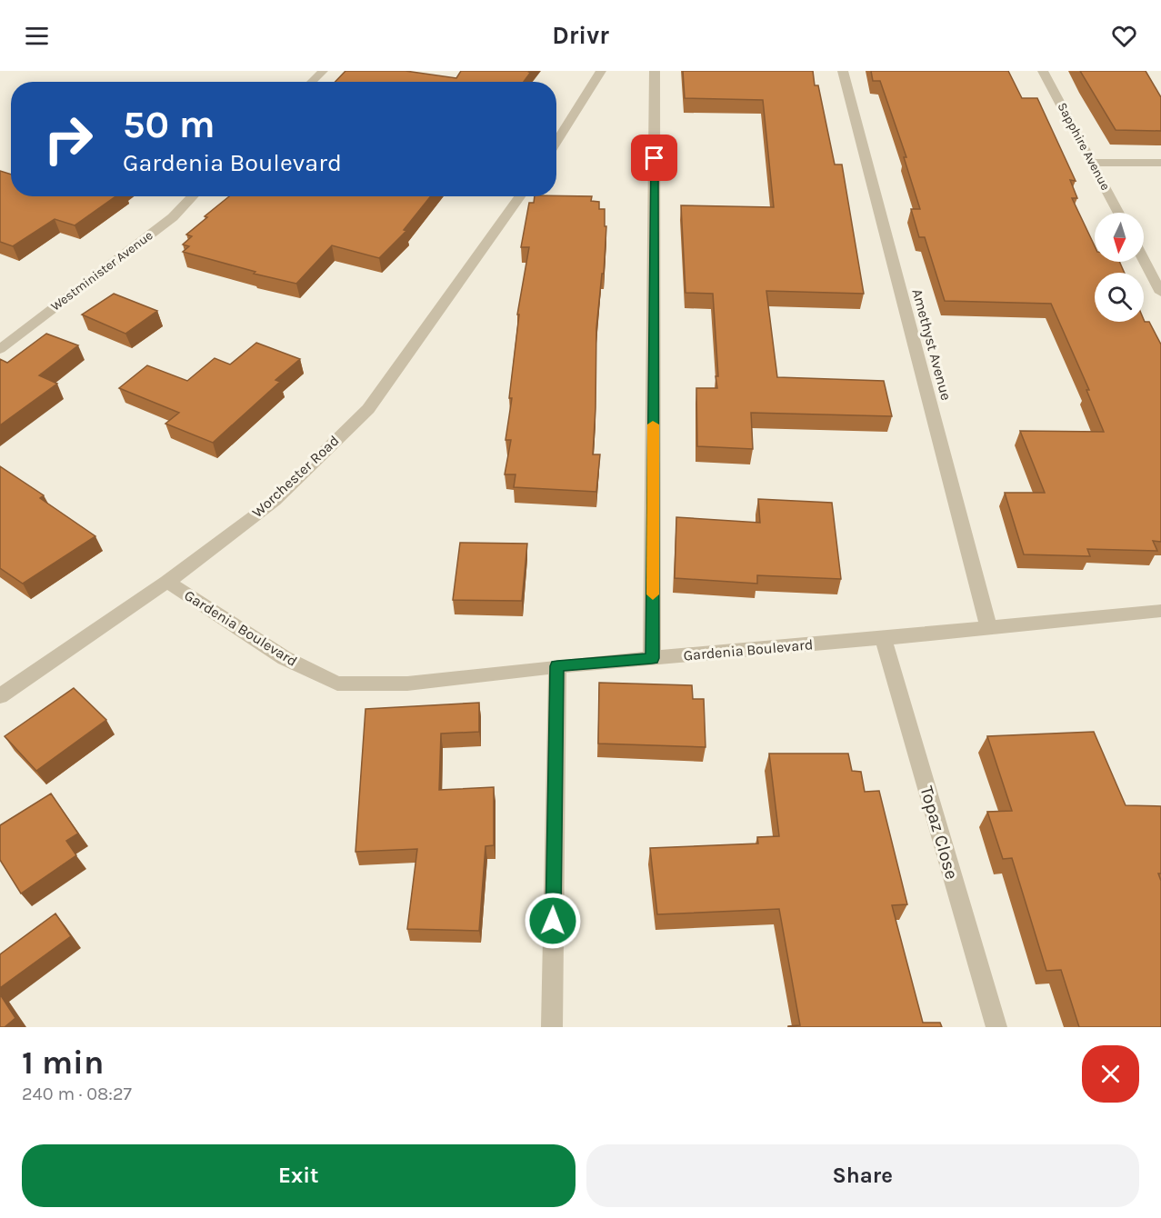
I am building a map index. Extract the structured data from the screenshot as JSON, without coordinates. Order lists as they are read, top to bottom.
{
  "streets": {
    "street": [
      "Sapphire Avenue",
      "Westminister Avenue",
      "Amethyst Avenue",
      "Worchester Road",
      "Gardenia Boulevard",
      "Topaz Close"
    ]
  },
  "crossings": [
    ["Amethyst Avenue", "Gardenia Boulevard"],
    ["Worchester Road", "Gardenia Boulevard"],
    ["Gardenia Boulevard", "Topaz Close"]
  ],
  "north": "bottom",
  "page": {
    "header": "Drivr",
    "turn": ["50 m", "Gardenia Boulevard"],
    "heading": ["1 min", "240 m · 08:27"],
    "buttons": ["Exit", "Share"]
  }
}
